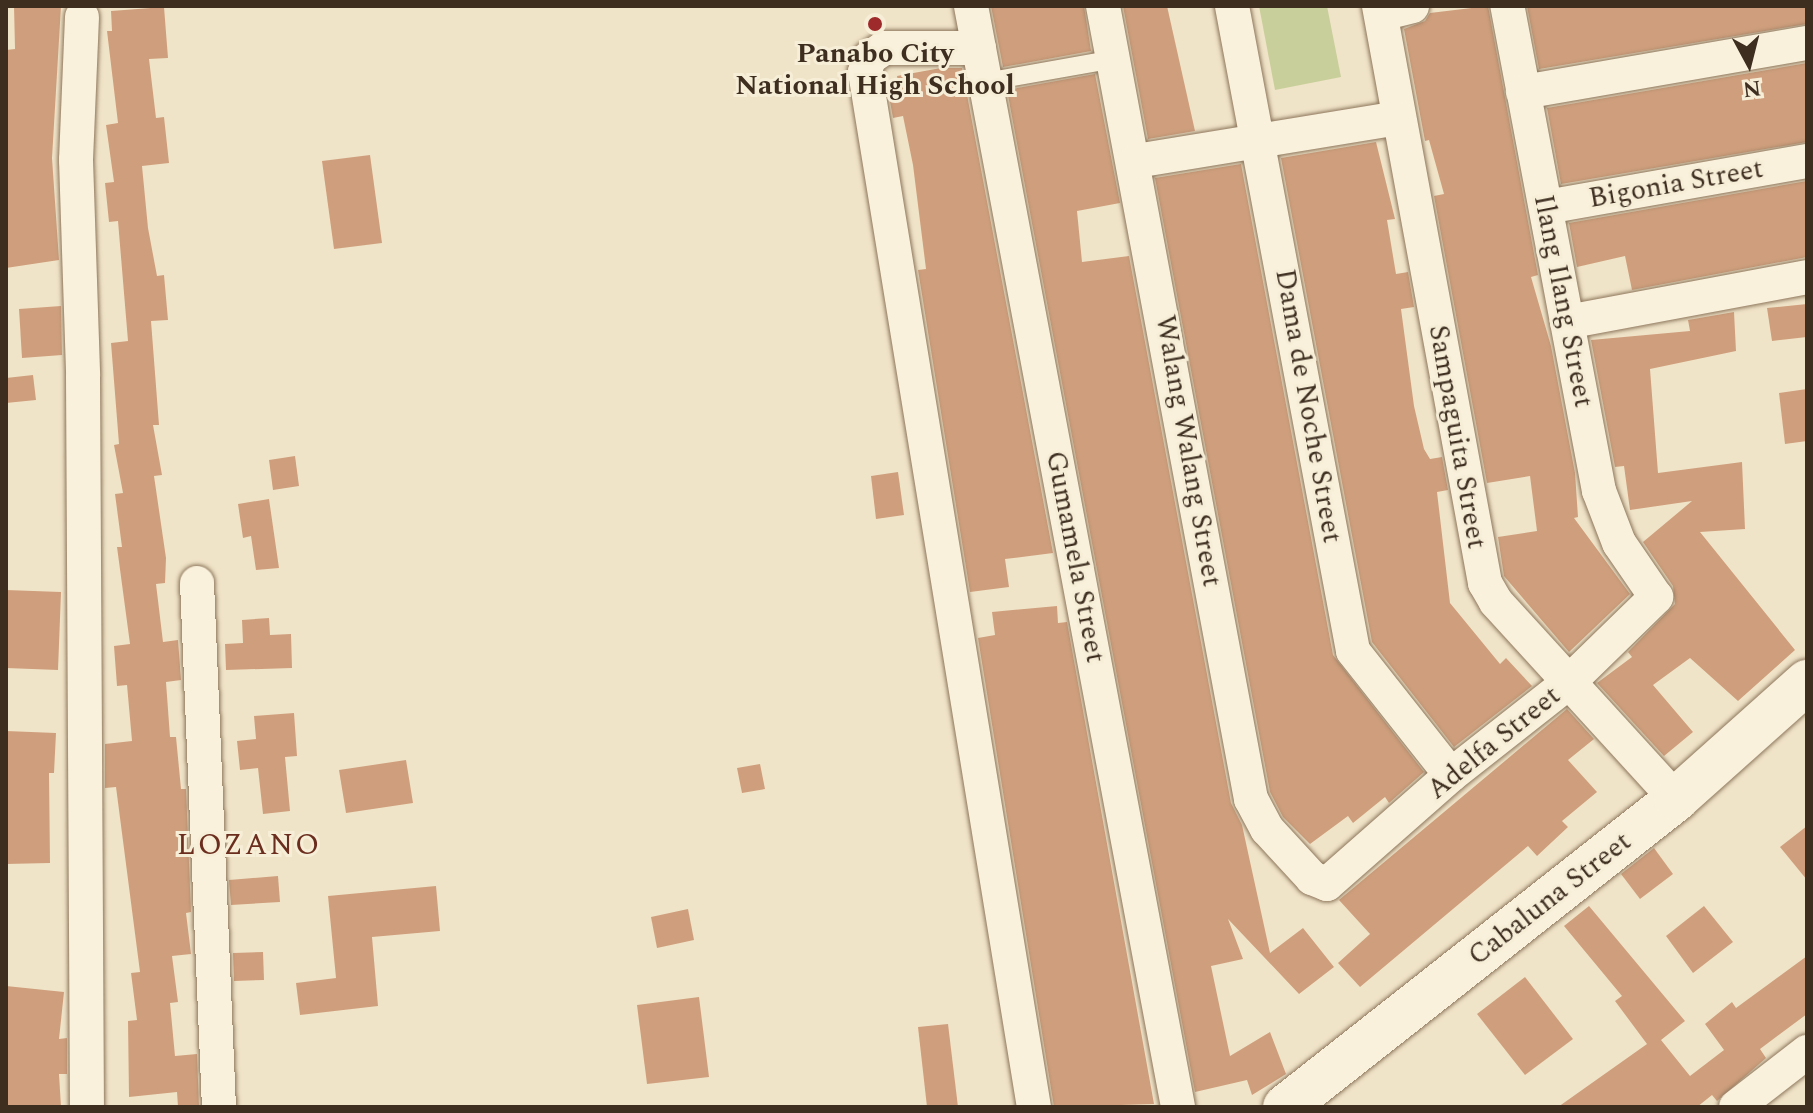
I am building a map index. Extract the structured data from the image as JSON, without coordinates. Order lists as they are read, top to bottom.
{
  "streets": {
    "main road": ["Cabaluna Street"],
    "street": [
      "Bigonia Street",
      "Ilang Ilang Street",
      "Dama de Noche Street",
      "Sampaguita Street",
      "Walang Walang Street",
      "Gumamela Street",
      "Adelfa Street"
    ]
  },
  "crossings": [
    ["Bigonia Street", "Ilang Ilang Street"],
    ["Ilang Ilang Street", "Adelfa Street"],
    ["Dama de Noche Street", "Adelfa Street"],
    ["Sampaguita Street", "Adelfa Street"],
    ["Sampaguita Street", "Cabaluna Street"],
    ["Walang Walang Street", "Adelfa Street"]
  ],
  "districts": ["LOZANO"],
  "places": ["Panabo City National High School"],
  "north": "bottom"
}
